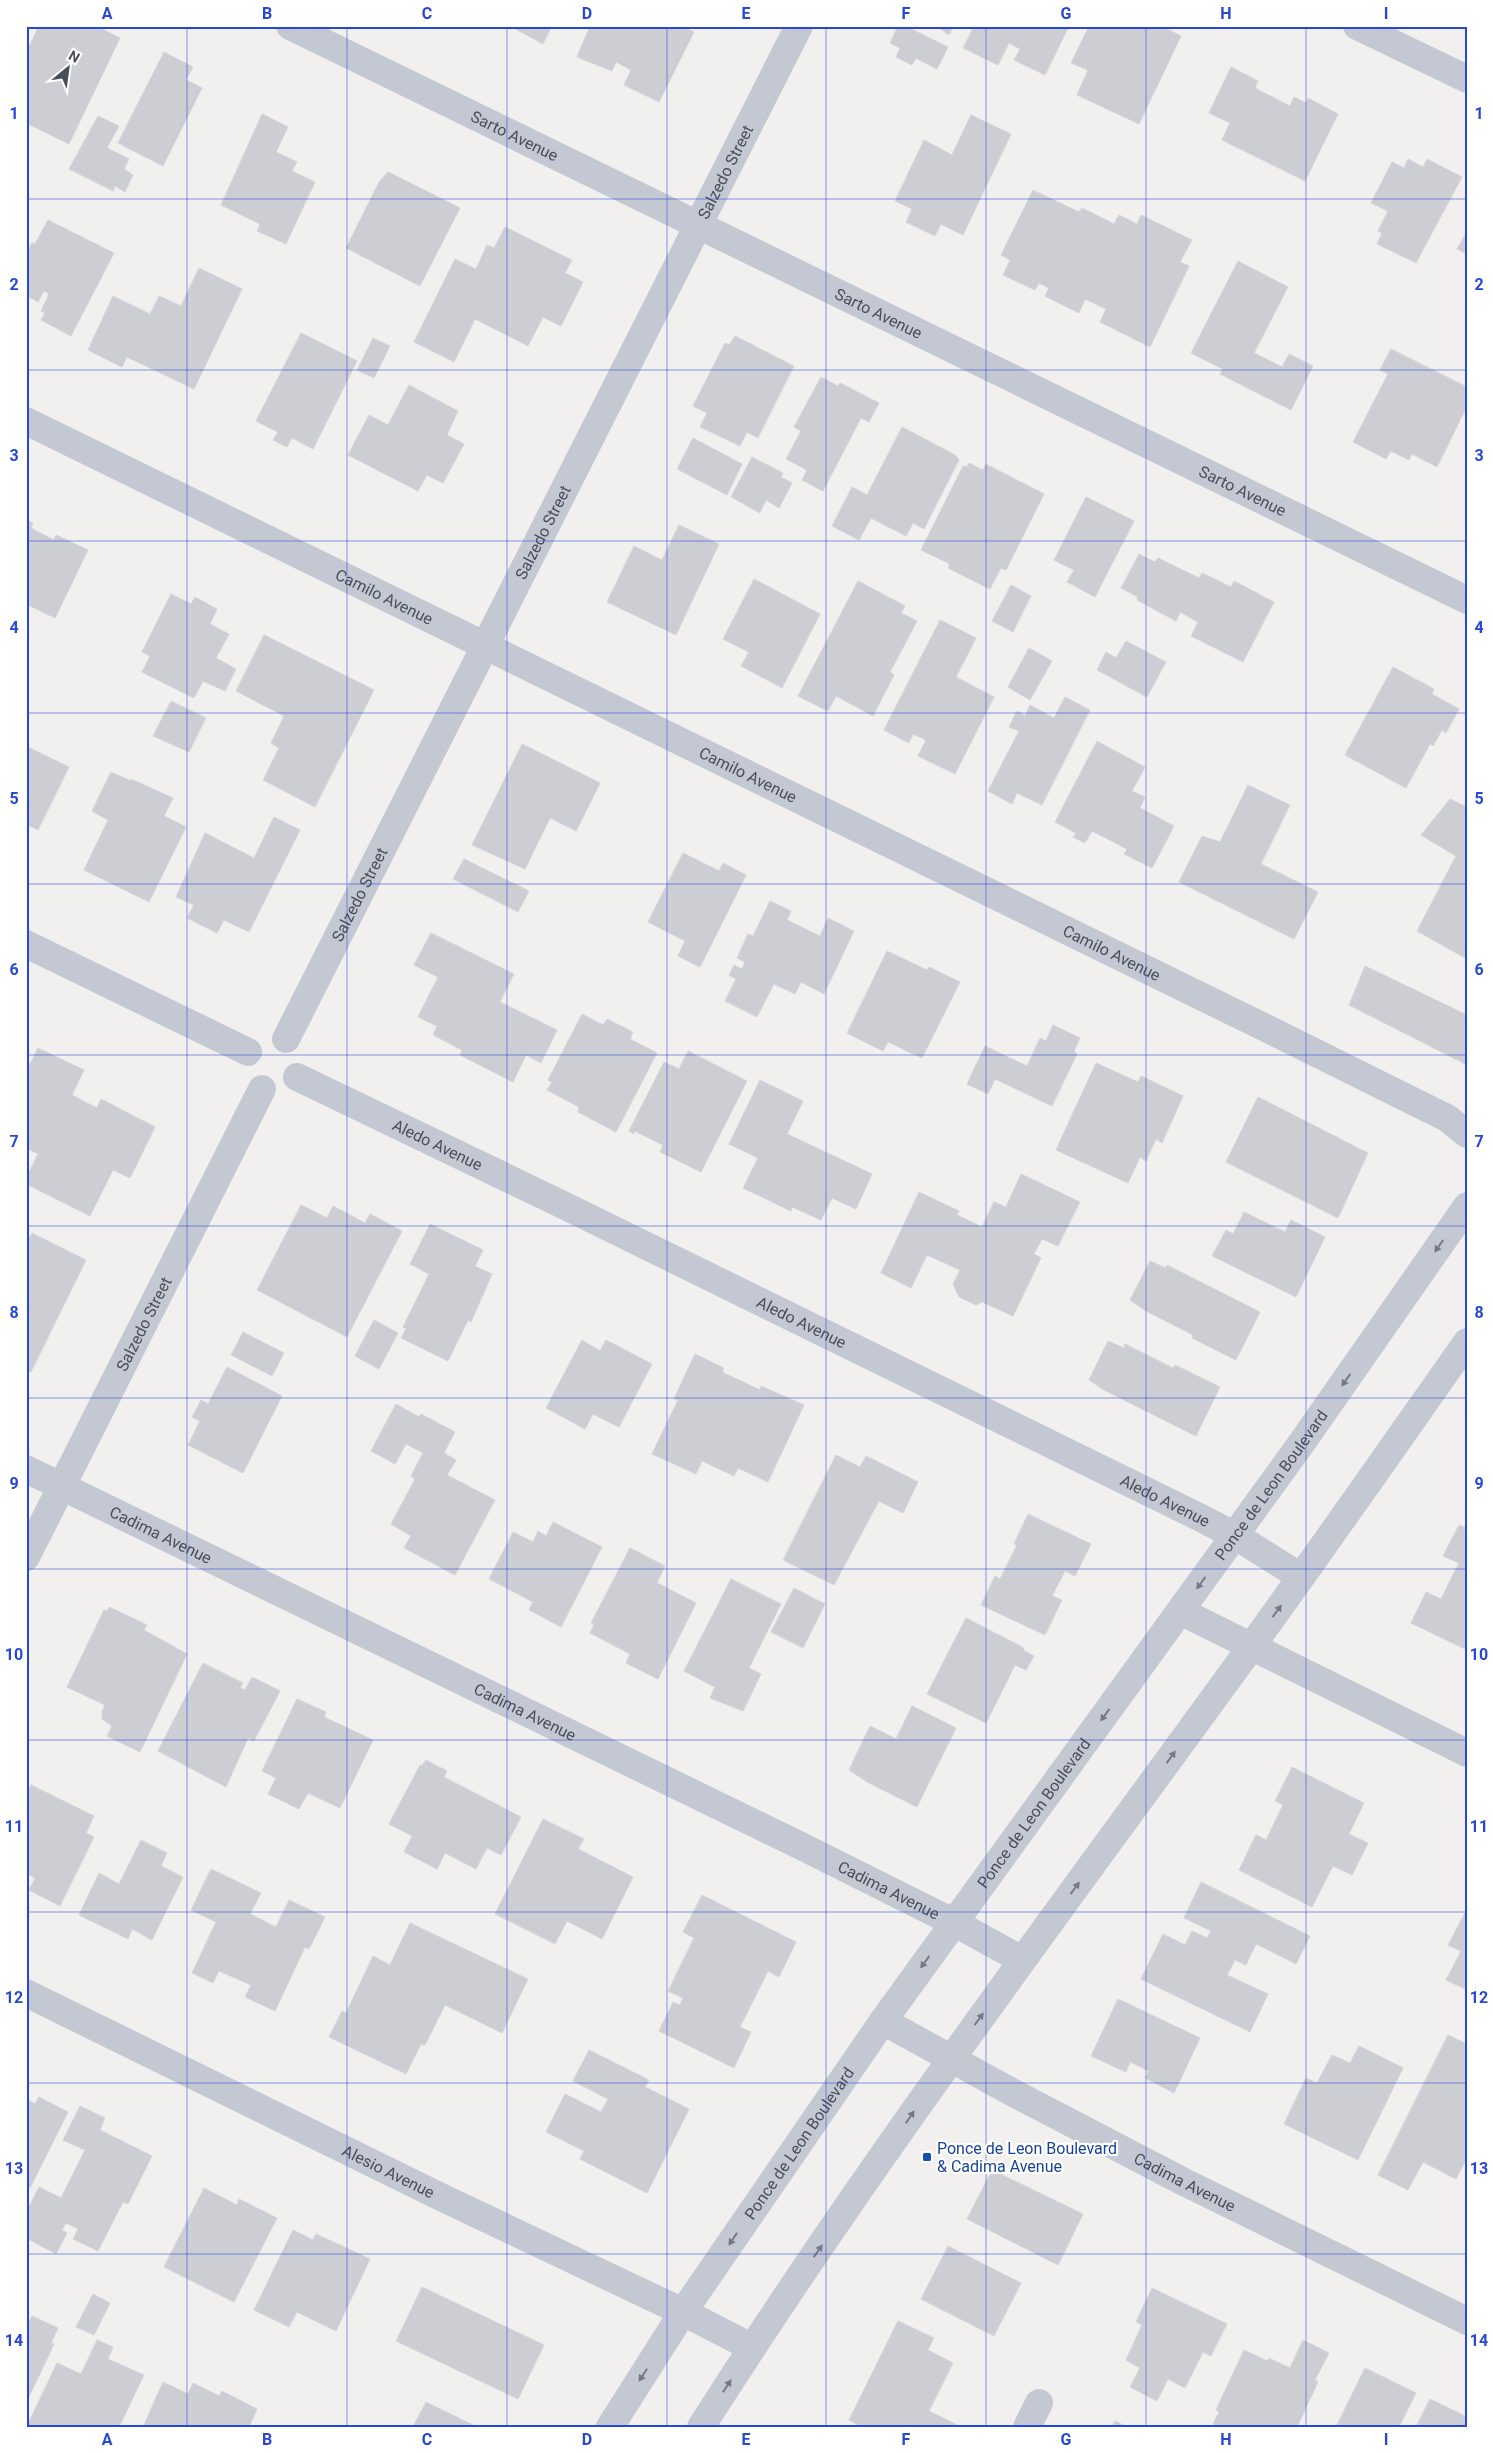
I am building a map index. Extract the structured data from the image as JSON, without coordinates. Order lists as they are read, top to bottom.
{
  "streets": {
    "street": [
      "Sarto Avenue",
      "Salzedo Street",
      "Camilo Avenue",
      "Aledo Avenue",
      "Ponce de Leon Boulevard",
      "Cadima Avenue",
      "Alesio Avenue"
    ]
  },
  "crossings": [
    ["Sarto Avenue", "Salzedo Street"],
    ["Salzedo Street", "Camilo Avenue"],
    ["Salzedo Street", "Aledo Avenue"],
    ["Salzedo Street", "Cadima Avenue"],
    ["Aledo Avenue", "Ponce de Leon Boulevard"],
    ["Ponce de Leon Boulevard", "Cadima Avenue"],
    ["Ponce de Leon Boulevard", "Alesio Avenue"]
  ],
  "places": {
    "transit": ["Ponce de Leon Boulevard & Cadima Avenue"]
  },
  "north": "top right",
  "grid": {
    "columns": [
      "A",
      "B",
      "C",
      "D",
      "E",
      "F",
      "G",
      "H",
      "I"
    ],
    "rows": [
      "1",
      "2",
      "3",
      "4",
      "5",
      "6",
      "7",
      "8",
      "9",
      "10",
      "11",
      "12",
      "13",
      "14"
    ]
  }
}
